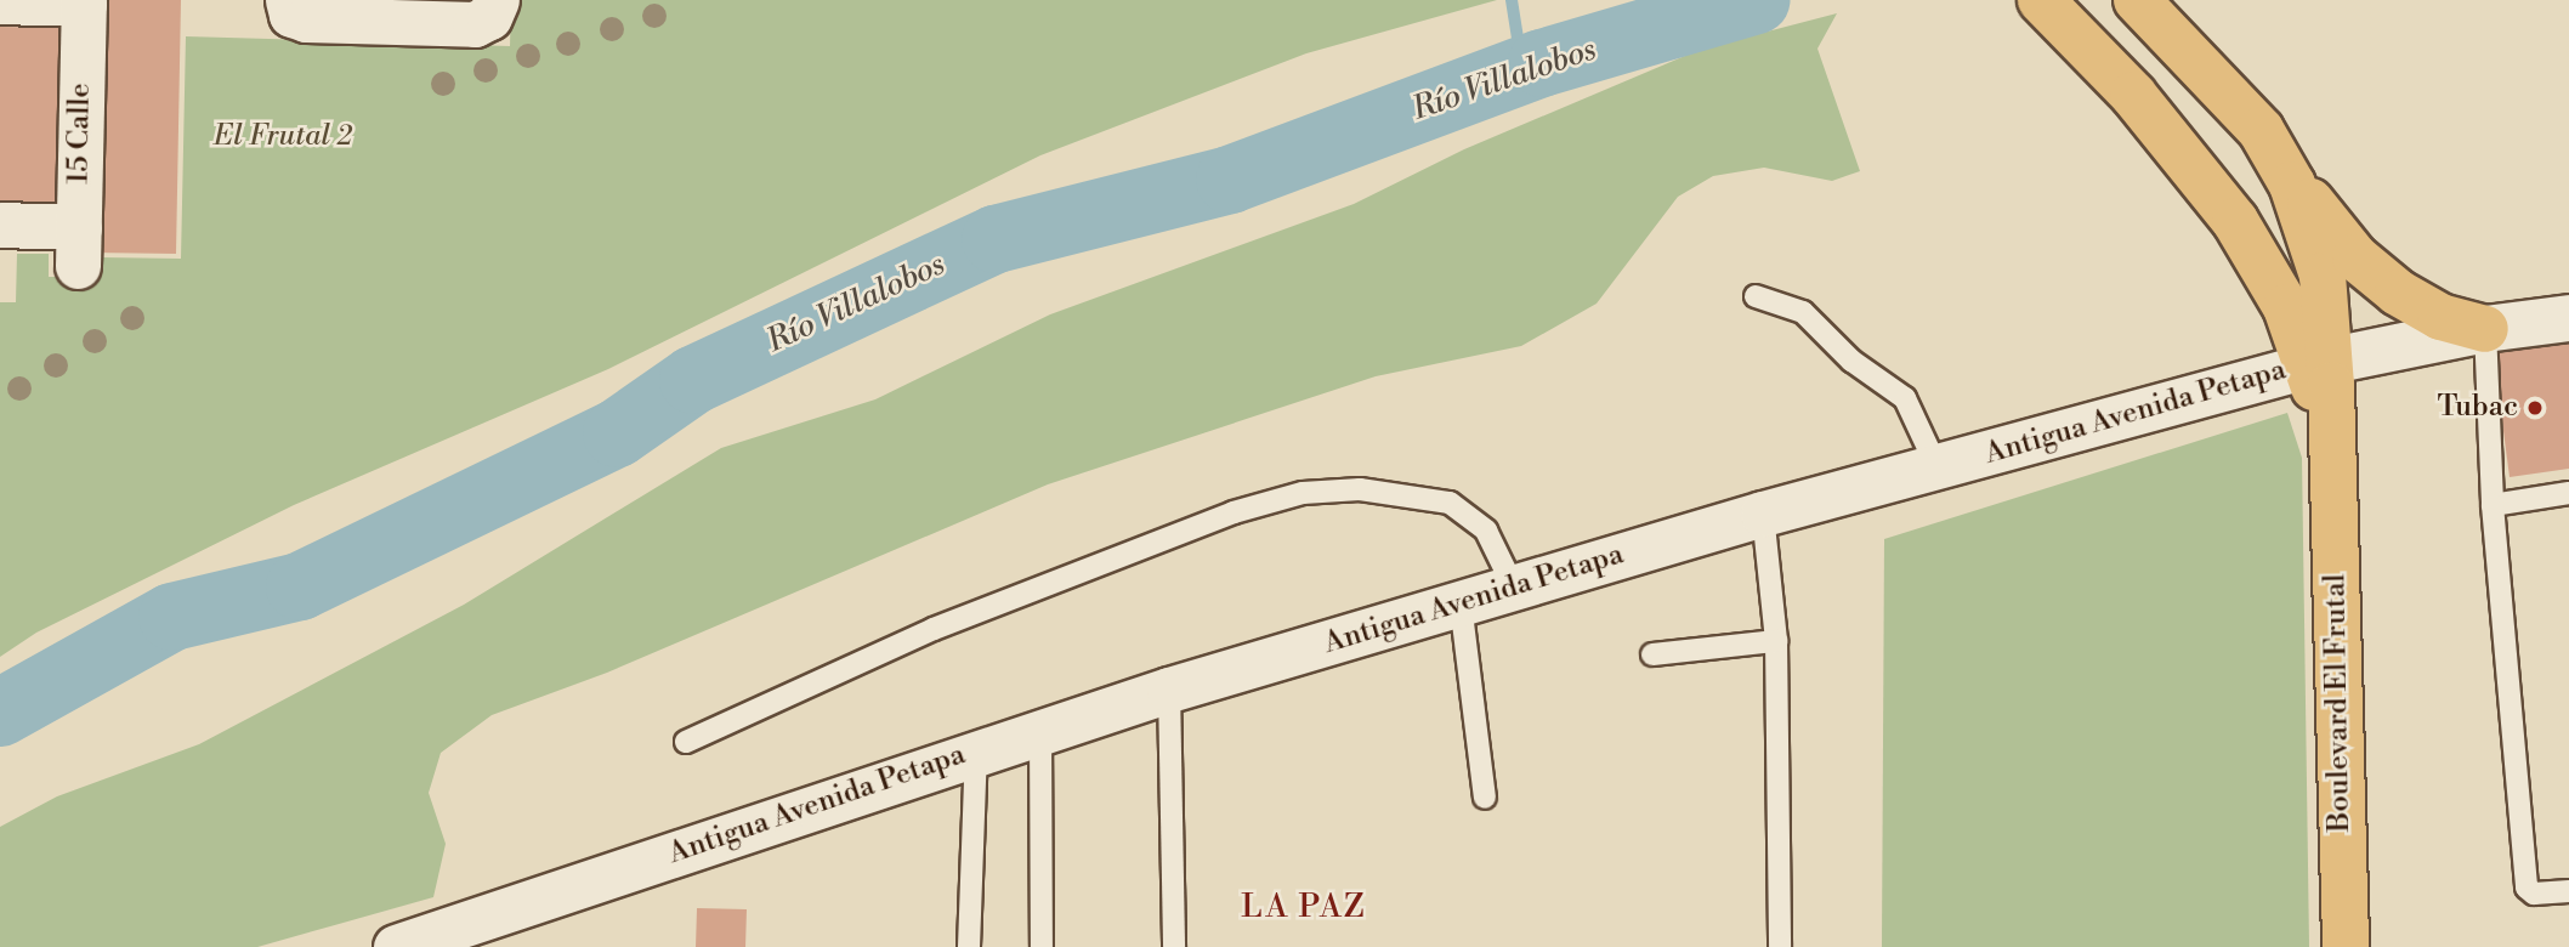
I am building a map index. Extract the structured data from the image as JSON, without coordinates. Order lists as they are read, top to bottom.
{
  "streets": {
    "main road": ["Antigua Avenida Petapa", "Boulevard El Frutal"],
    "street": ["15 Calle"]
  },
  "crossings": [
    ["Antigua Avenida Petapa", "Boulevard El Frutal"]
  ],
  "districts": ["LA PAZ"],
  "water": ["Río Villalobos"],
  "parks": ["El Frutal 2"],
  "places": ["Tubac"]
}
